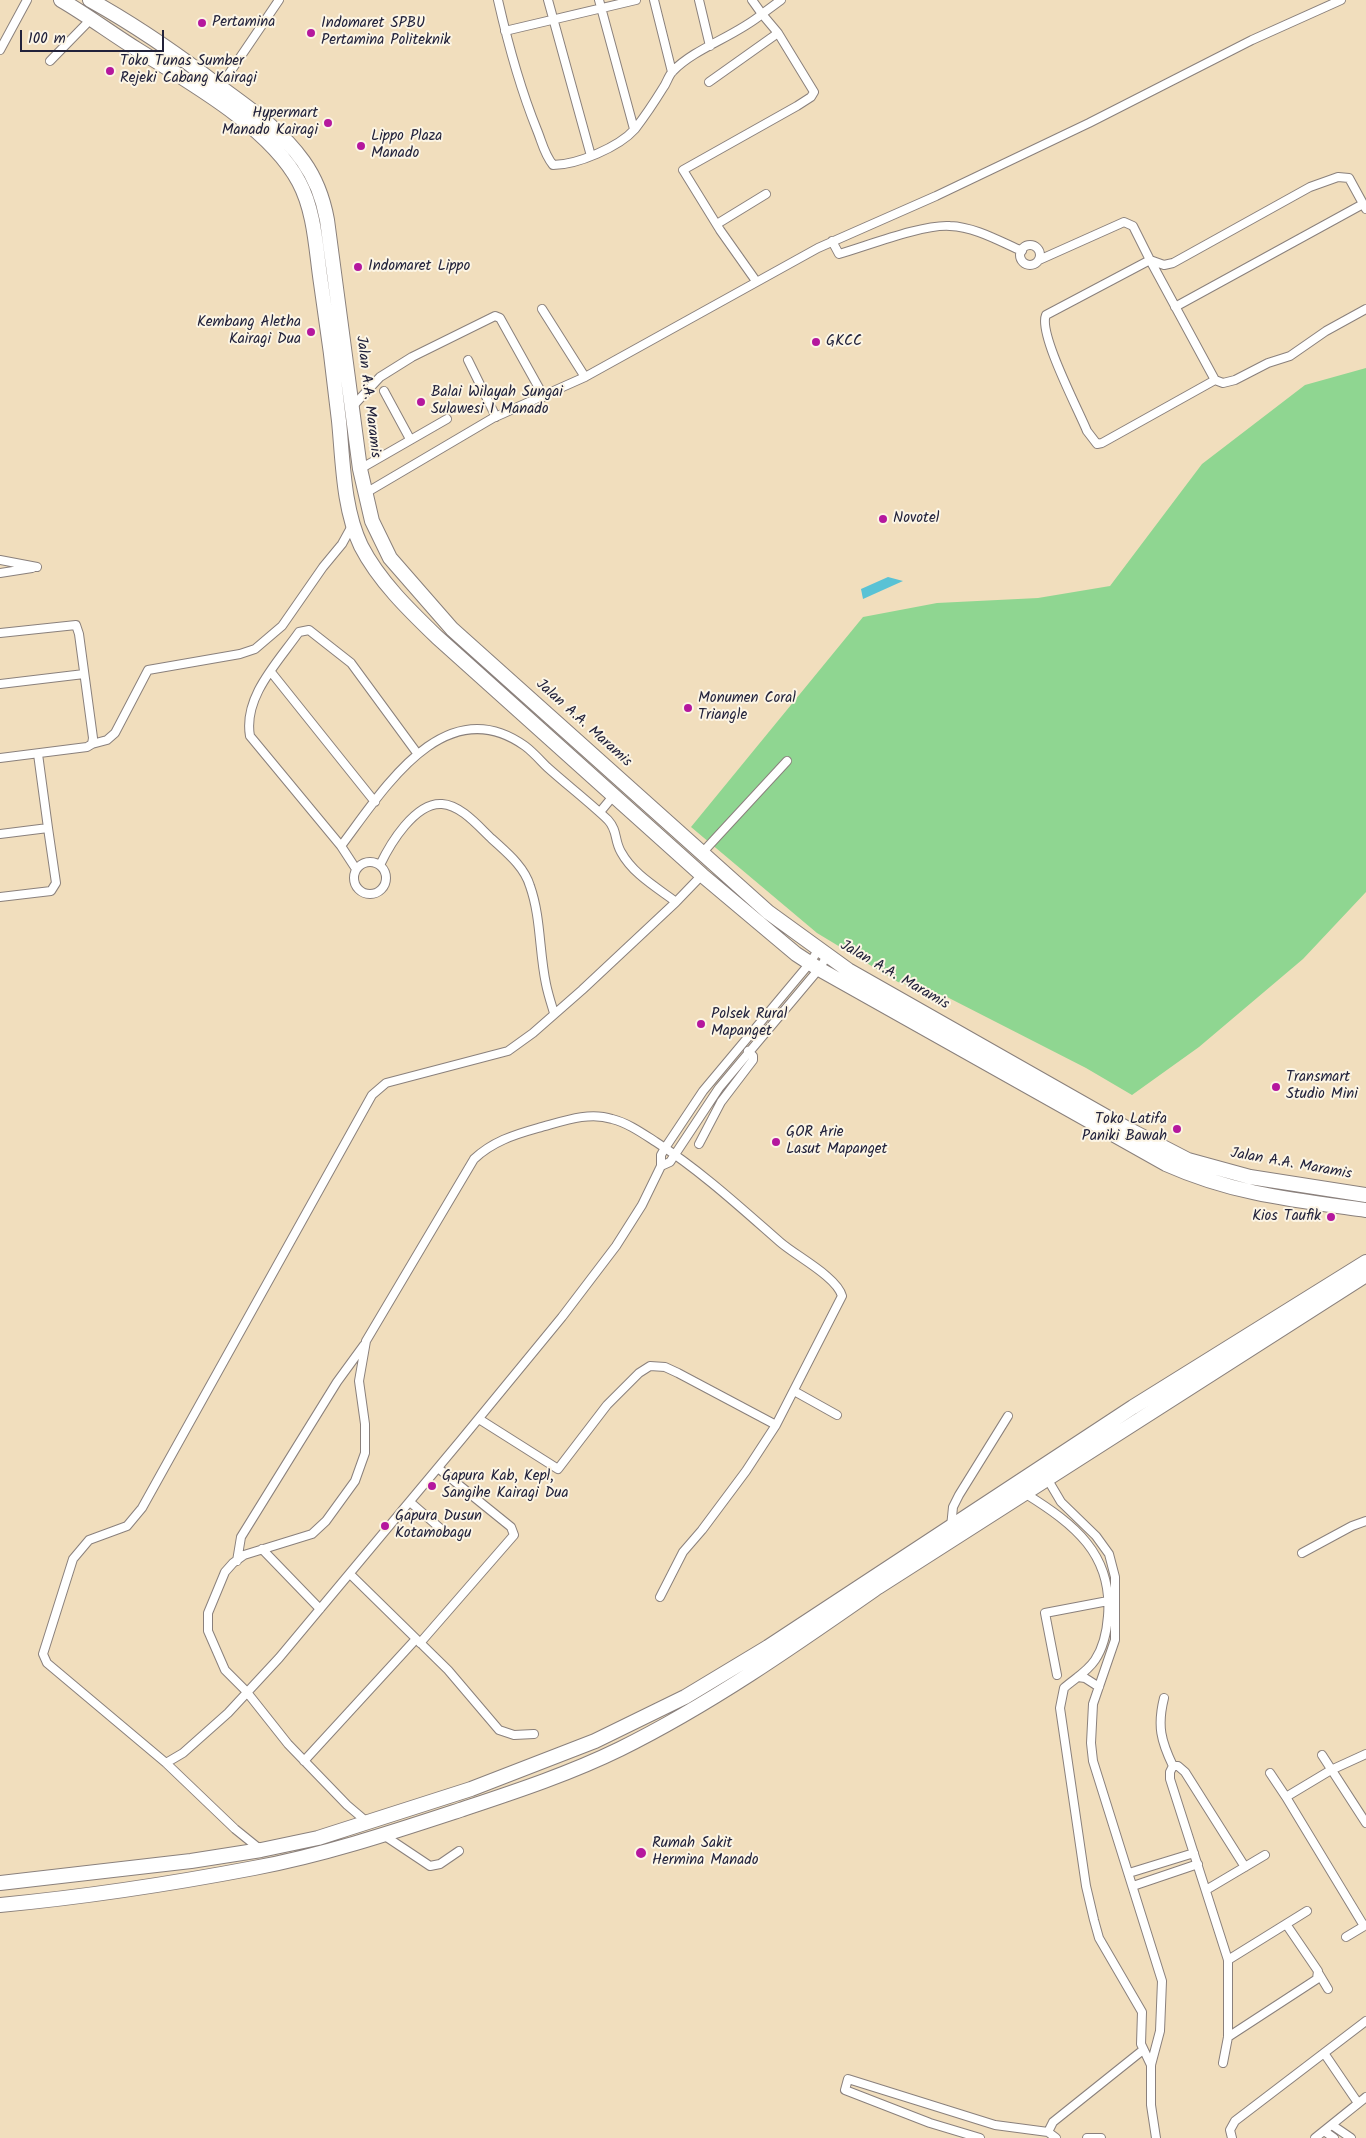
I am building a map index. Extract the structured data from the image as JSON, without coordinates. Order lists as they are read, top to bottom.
{
  "streets": {
    "highway": ["Jalan A.A. Maramis"]
  },
  "places": [
    "Pertamina",
    "Indomaret SPBU Pertamina Politeknik",
    "Toko Tunas Sumber Rejeki Cabang Kairagi",
    "Hypermart Manado Kairagi",
    "Lippo Plaza Manado",
    "Indomaret Lippo",
    "Kembang Aletha Kairagi Dua",
    "GKCC",
    "Balai Wilayah Sungai Sulawesi I Manado",
    "Novotel",
    "Monumen Coral Triangle",
    "Polsek Rural Mapanget",
    "Transmart Studio Mini",
    "Toko Latifa Paniki Bawah",
    "GOR Arie Lasut Mapanget",
    "Kios Taufik",
    "Gapura Kab, Kepl, Sangihe Kairagi Dua",
    "Gapura Dusun Kotamobagu",
    "Rumah Sakit Hermina Manado"
  ],
  "scale_bar": "100 m"
}
